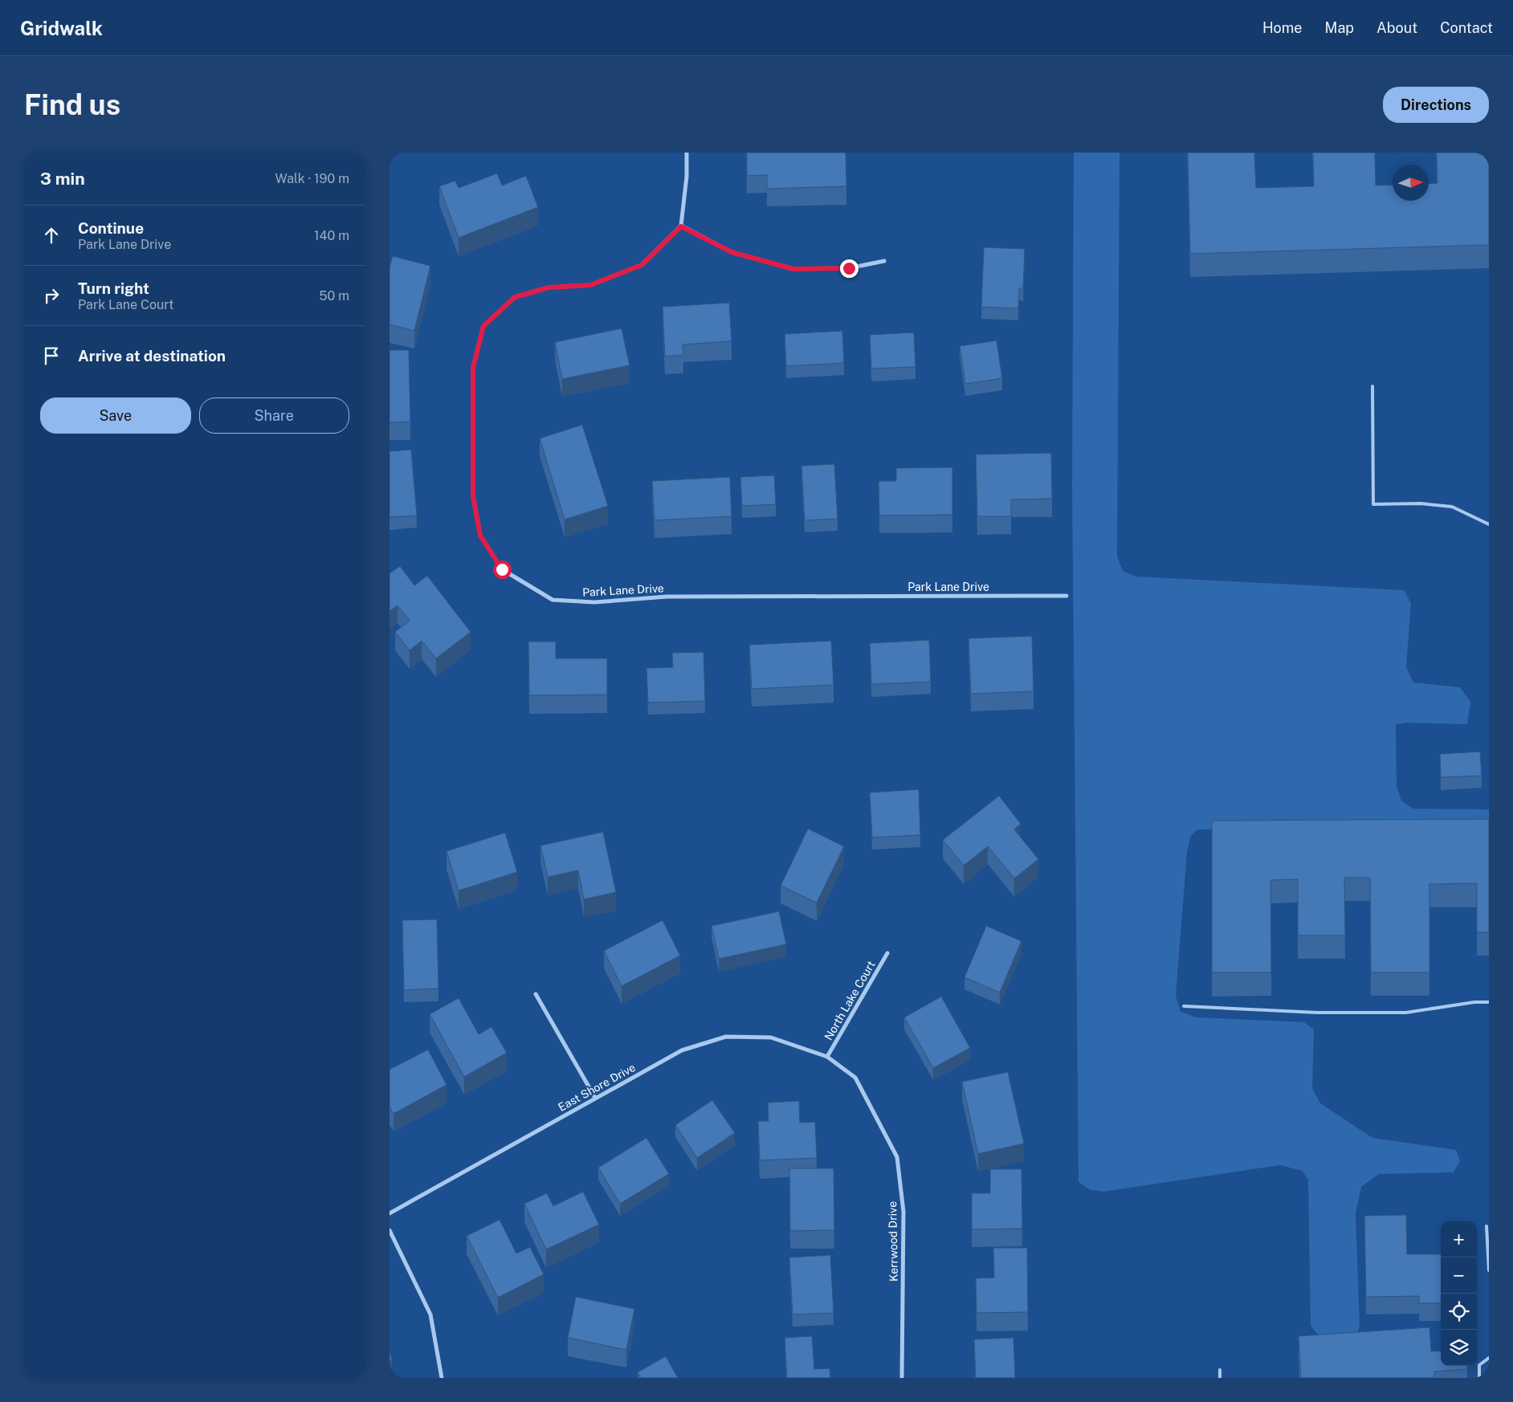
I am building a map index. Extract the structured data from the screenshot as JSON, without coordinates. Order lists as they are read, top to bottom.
{
  "streets": {
    "street": [
      "Park Lane Drive",
      "North Lake Court",
      "East Shore Drive",
      "Kerrwood Drive"
    ]
  },
  "crossings": [
    ["North Lake Court", "East Shore Drive"],
    ["North Lake Court", "Kerrwood Drive"],
    ["East Shore Drive", "Kerrwood Drive"]
  ],
  "north": "right",
  "page": {
    "header": "Gridwalk",
    "nav": [
      "Home",
      "Map",
      "About",
      "Contact"
    ],
    "buttons": [
      "Directions",
      ["Save", "Share"]
    ],
    "title": "Find us",
    "heading": ["3 min", "Walk · 190 m"],
    "list": [
      ["Continue", "Park Lane Drive", "140 m"],
      ["Turn right", "Park Lane Court", "50 m"],
      "Arrive at destination"
    ],
    "map_buttons": ["+", "−"]
  }
}
